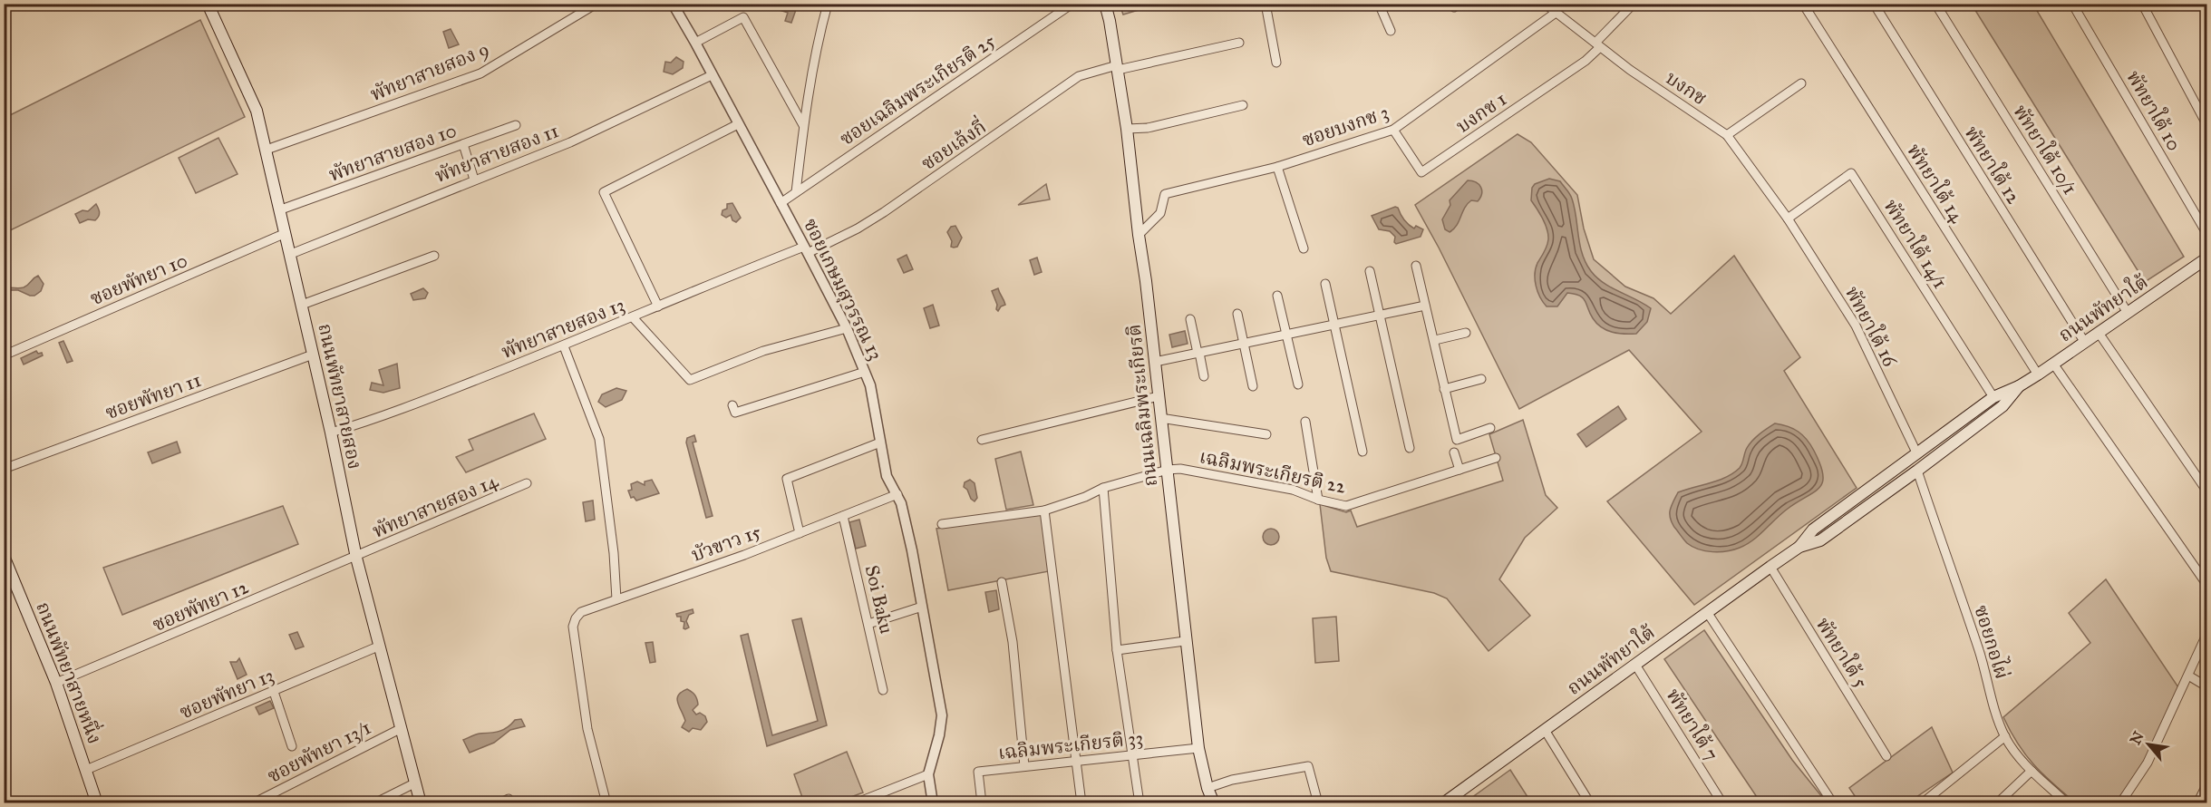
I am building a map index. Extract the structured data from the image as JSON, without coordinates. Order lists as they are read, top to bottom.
{
  "streets": {
    "main road": [
      "ถนนพัทยาใต้",
      "ถนนพัทยาสายสอง",
      "ถนนเฉลิมพระเกียรติ",
      "ถนนพัทยาสายหนึ่ง"
    ],
    "street": [
      "พัทยาสายสอง 9",
      "บงกช",
      "ซอยเฉลิมพระเกียรติ 25",
      "พัทยาใต้ 10",
      "บงกช 1",
      "ซอยบงกช 3",
      "ซอยเล้งกี่",
      "พัทยาใต้ 10/1",
      "พัทยาสายสอง 10",
      "พัทยาสายสอง 11",
      "พัทยาใต้ 12",
      "พัทยาใต้ 14",
      "พัทยาใต้ 14/1",
      "ซอยพัทยา 10",
      "ซอยเกษมสุวรรณ 13",
      "พัทยาใต้ 16",
      "พัทยาสายสอง 13",
      "ซอยพัทยา 11",
      "เฉลิมพระเกียรติ 22",
      "พัทยาสายสอง 14",
      "บัวขาว 15",
      "Soi Baku",
      "ซอยพัทยา 12",
      "ซอยกอไผ่",
      "พัทยาใต้ 5",
      "ซอยพัทยา 13",
      "พัทยาใต้ 7",
      "เฉลิมพระเกียรติ 33",
      "ซอยพัทยา 13/1"
    ]
  },
  "crossings": [
    ["พัทยาสายสอง 9", "ถนนพัทยาสายสอง"],
    ["บงกช", "บงกช 1"],
    ["บงกช", "ซอยบงกช 3"],
    ["บงกช", "พัทยาใต้ 14/1"],
    ["บงกช", "พัทยาใต้ 16"],
    ["ซอยเฉลิมพระเกียรติ 25", "ซอยเกษมสุวรรณ 13"],
    ["บงกช 1", "ซอยบงกช 3"],
    ["ซอยบงกช 3", "ถนนเฉลิมพระเกียรติ"],
    ["ซอยเล้งกี่", "ซอยเกษมสุวรรณ 13"],
    ["ซอยเล้งกี่", "พัทยาสายสอง 13"],
    ["ซอยเล้งกี่", "ถนนเฉลิมพระเกียรติ"],
    ["พัทยาใต้ 10/1", "ถนนพัทยาใต้"],
    ["พัทยาสายสอง 10", "ถนนพัทยาสายสอง"],
    ["พัทยาสายสอง 11", "ซอยเกษมสุวรรณ 13"],
    ["พัทยาสายสอง 11", "ถนนพัทยาสายสอง"],
    ["พัทยาใต้ 12", "ถนนพัทยาใต้"],
    ["พัทยาใต้ 14", "ถนนพัทยาใต้"],
    ["พัทยาใต้ 14/1", "ถนนพัทยาใต้"],
    ["พัทยาใต้ 14/1", "พัทยาใต้ 16"],
    ["ซอยพัทยา 10", "ถนนพัทยาสายสอง"],
    ["ซอยเกษมสุวรรณ 13", "พัทยาสายสอง 13"],
    ["ซอยเกษมสุวรรณ 13", "บัวขาว 15"],
    ["ถนนพัทยาใต้", "พัทยาใต้ 16"],
    ["ถนนพัทยาใต้", "ซอยกอไผ่"],
    ["ถนนพัทยาใต้", "พัทยาใต้ 5"],
    ["ถนนพัทยาใต้", "พัทยาใต้ 7"],
    ["พัทยาสายสอง 13", "ถนนพัทยาสายสอง"],
    ["ซอยพัทยา 11", "ถนนพัทยาสายสอง"],
    ["ถนนพัทยาสายสอง", "พัทยาสายสอง 14"],
    ["ถนนพัทยาสายสอง", "ซอยพัทยา 12"],
    ["ถนนพัทยาสายสอง", "ซอยพัทยา 13"],
    ["ถนนพัทยาสายสอง", "ซอยพัทยา 13/1"],
    ["ถนนเฉลิมพระเกียรติ", "เฉลิมพระเกียรติ 22"],
    ["ถนนเฉลิมพระเกียรติ", "เฉลิมพระเกียรติ 33"],
    ["พัทยาสายสอง 14", "ซอยพัทยา 12"],
    ["บัวขาว 15", "Soi Baku"],
    ["ซอยพัทยา 12", "ถนนพัทยาสายหนึ่ง"],
    ["ถนนพัทยาสายหนึ่ง", "ซอยพัทยา 13"]
  ],
  "north": "top left"
}
